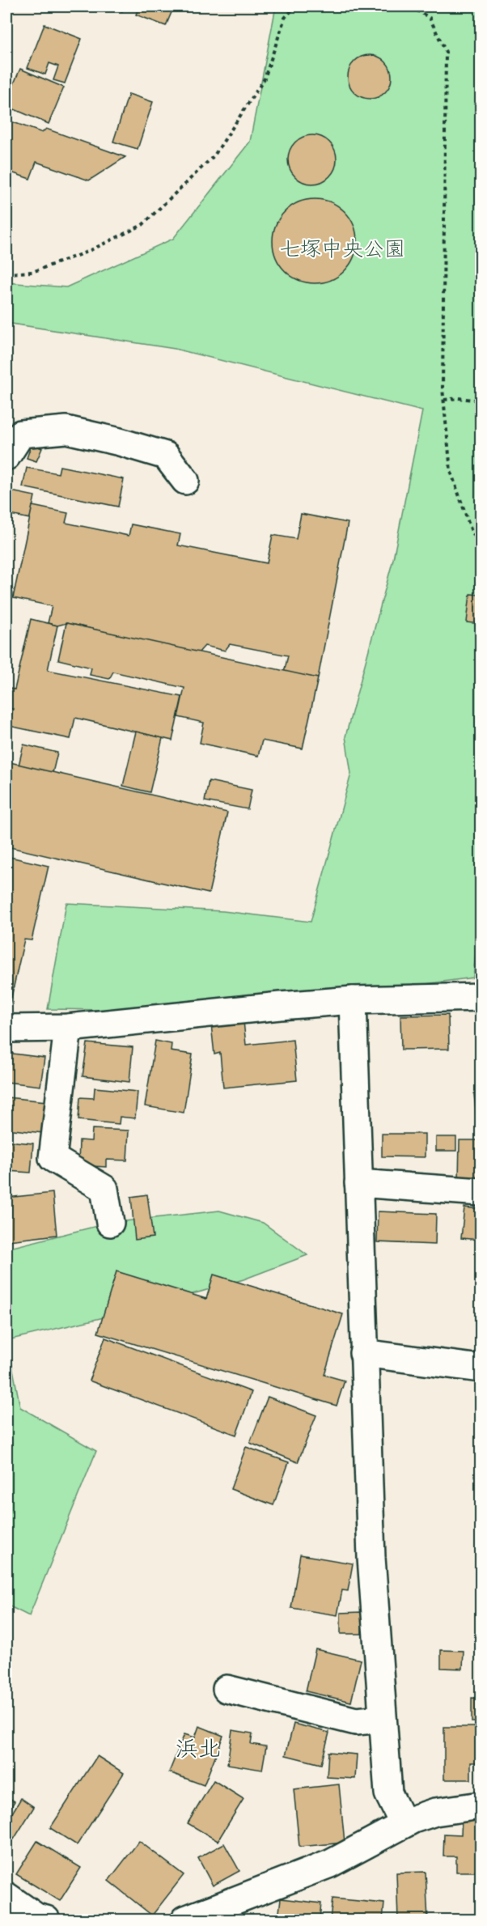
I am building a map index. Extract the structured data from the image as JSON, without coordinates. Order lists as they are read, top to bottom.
{
  "districts": ["浜北"],
  "parks": ["七塚中央公園"]
}
